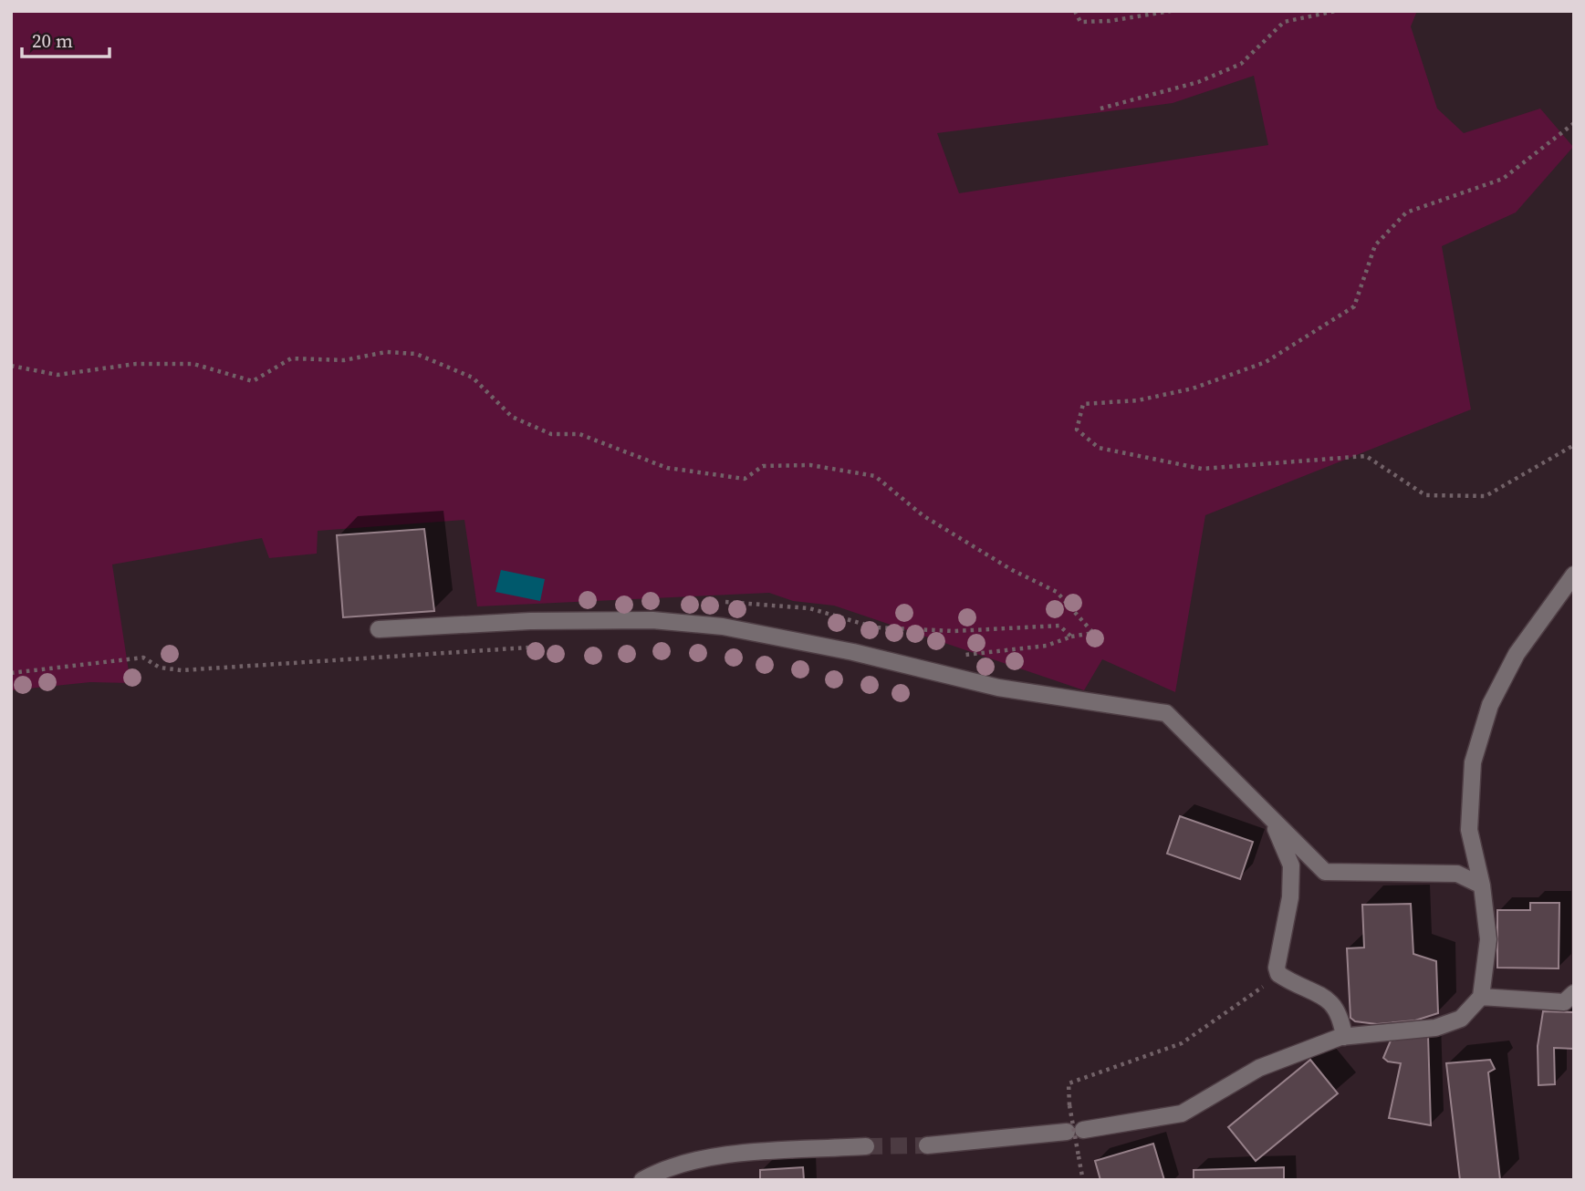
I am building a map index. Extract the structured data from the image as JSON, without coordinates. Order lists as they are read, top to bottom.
{
  "scale_bar": "20 m"
}
